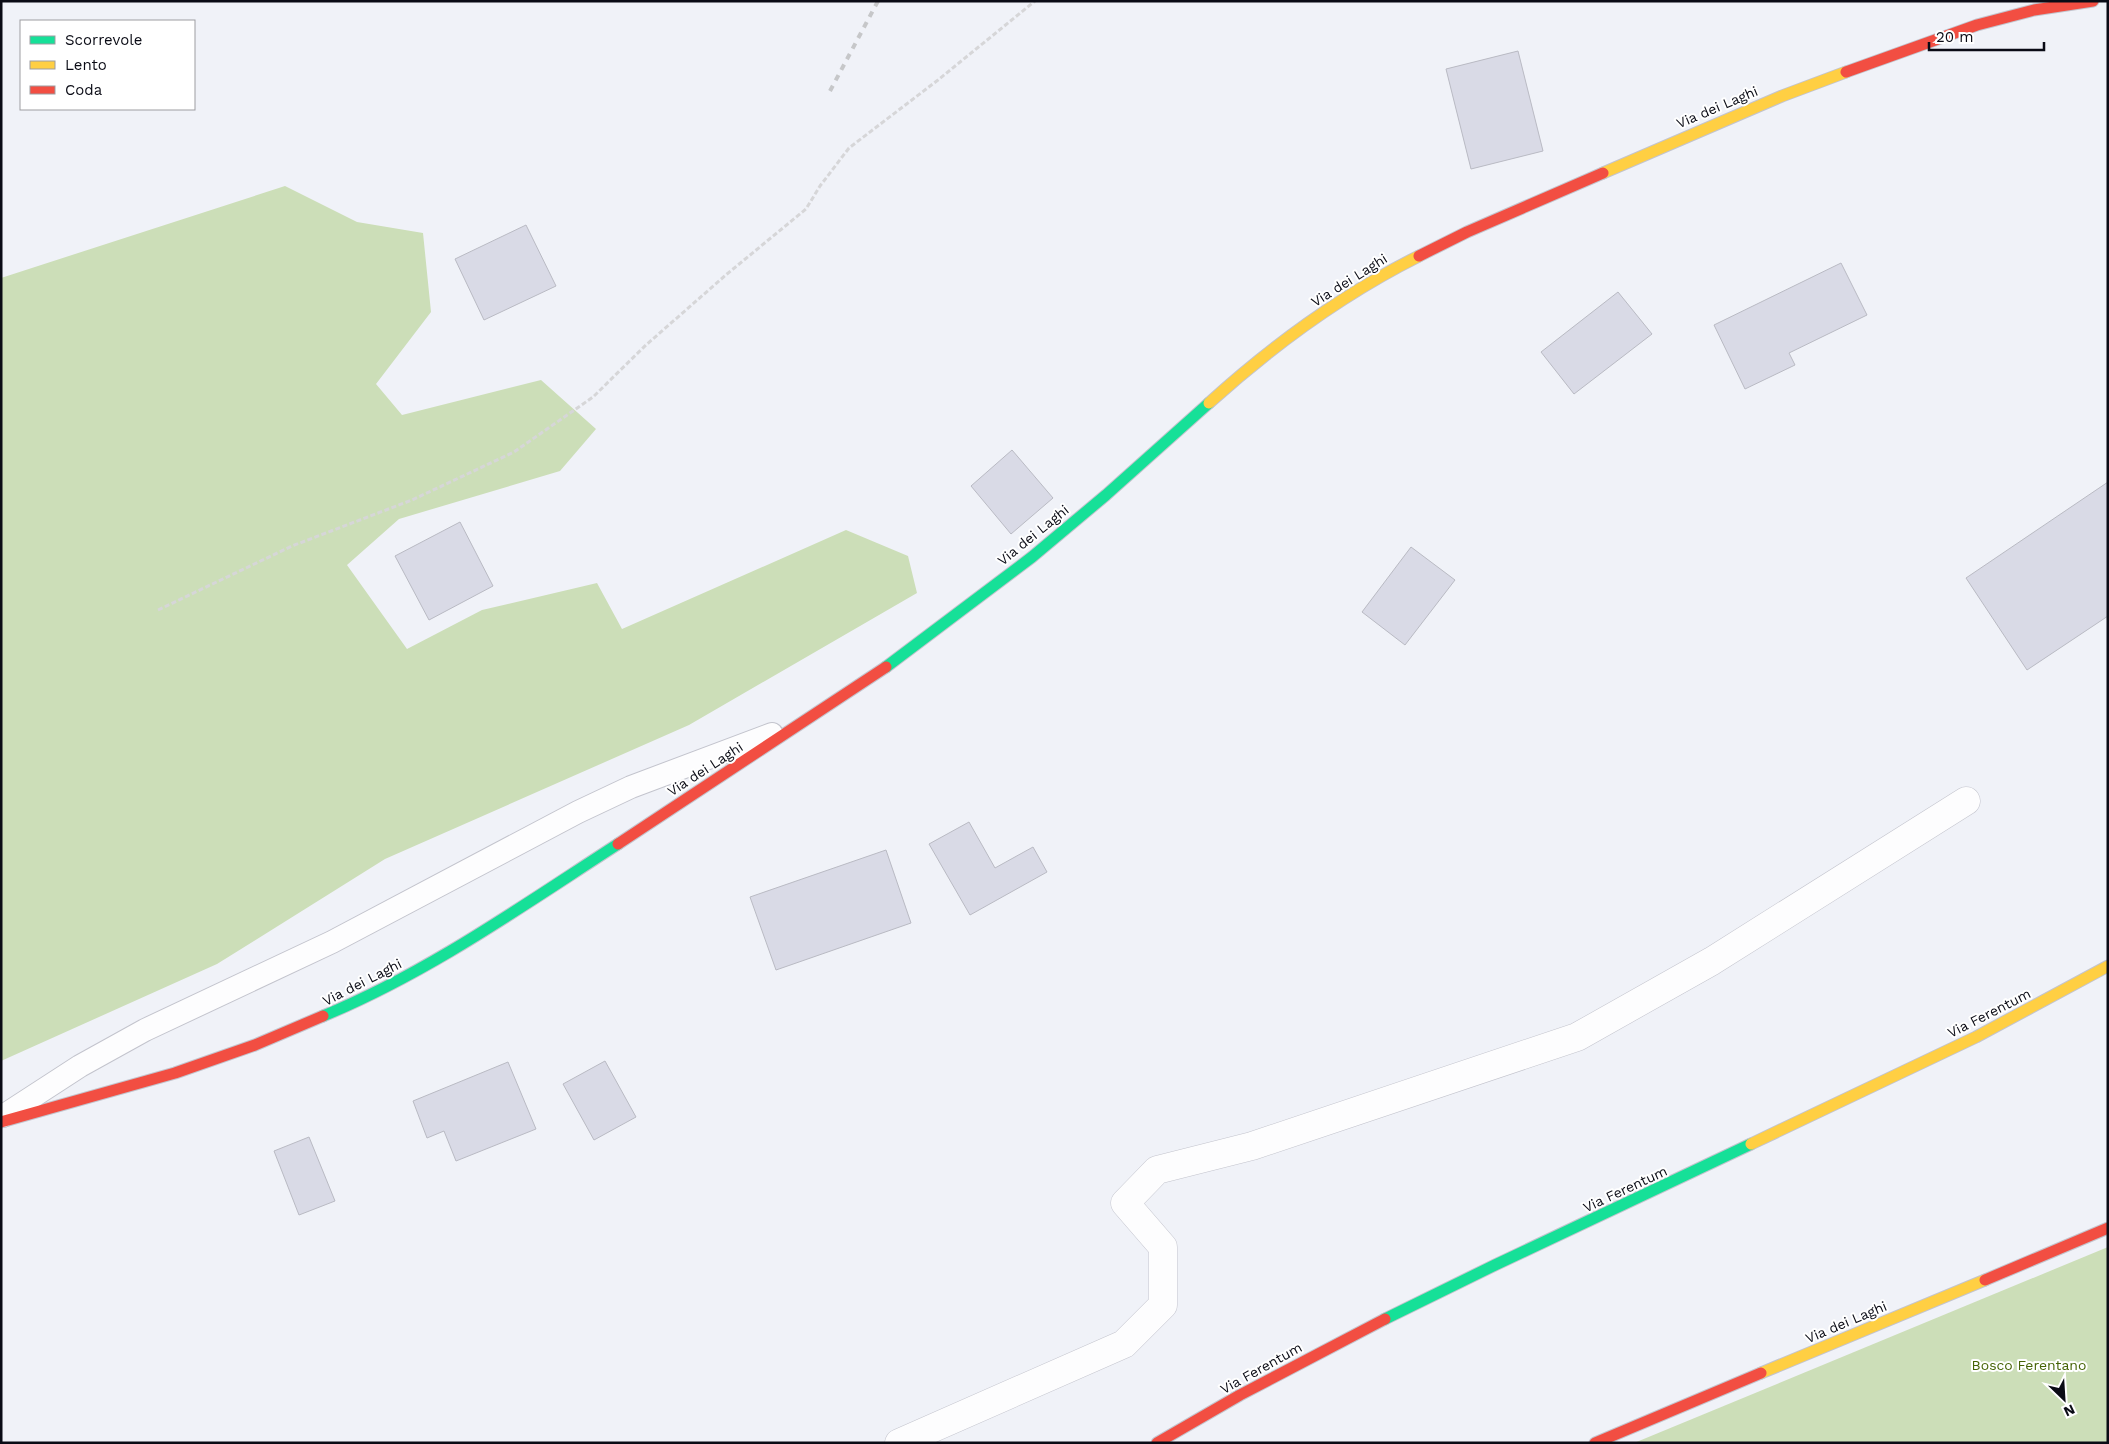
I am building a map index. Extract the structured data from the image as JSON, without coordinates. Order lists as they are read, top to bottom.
{
  "streets": {
    "main road": ["Via dei Laghi", "Via Ferentum"]
  },
  "parks": ["Bosco Ferentano"],
  "legend": ["Scorrevole", "Lento", "Coda"],
  "scale_bar": "20 m",
  "north": "bottom right"
}
